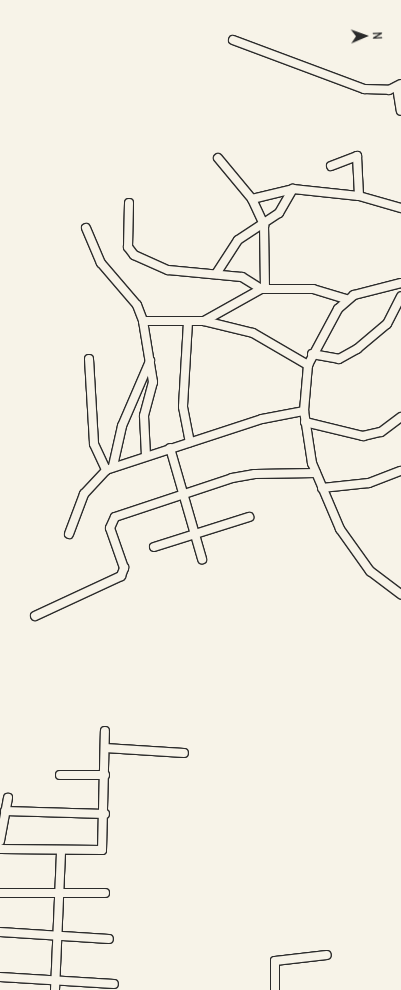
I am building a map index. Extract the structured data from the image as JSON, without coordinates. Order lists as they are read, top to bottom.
{
  "north": "right"
}
